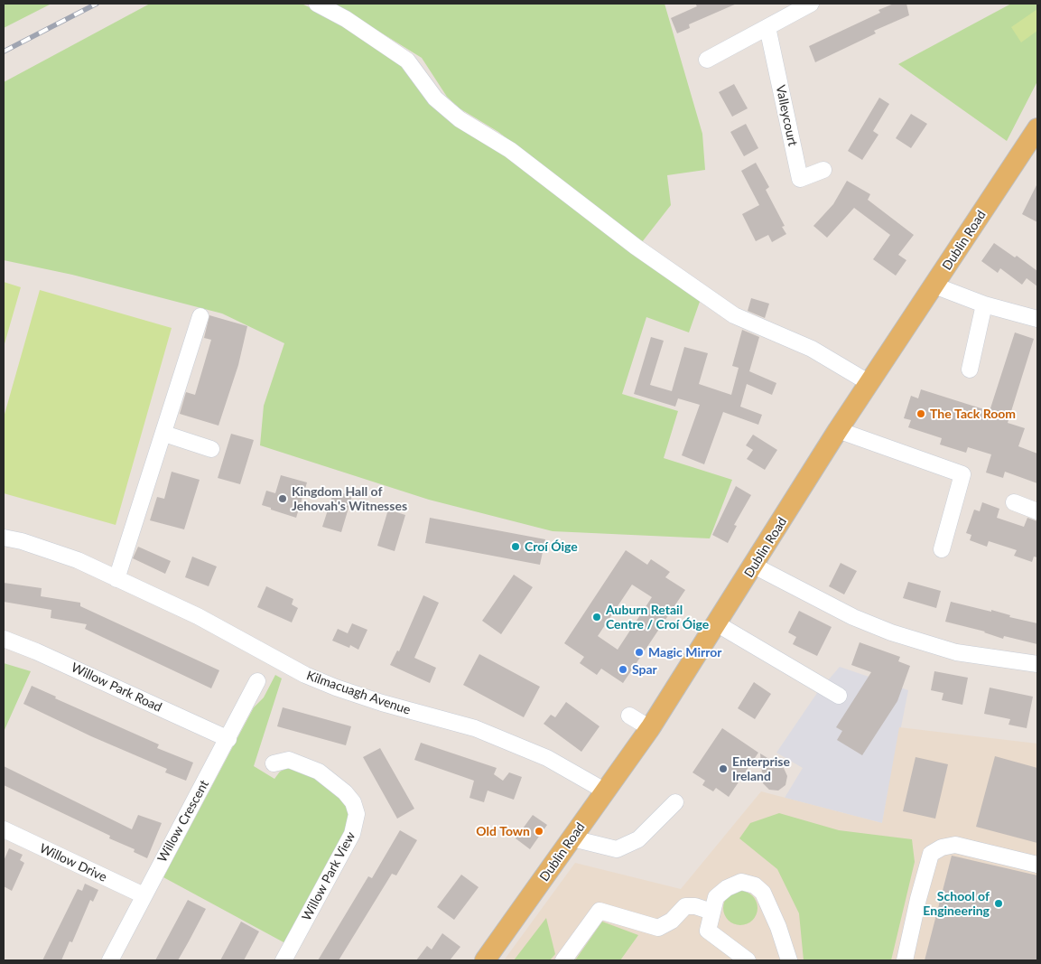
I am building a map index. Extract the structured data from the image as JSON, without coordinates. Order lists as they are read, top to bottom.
{
  "streets": {
    "main road": ["Dublin Road"],
    "street": [
      "Valleycourt",
      "Willow Park Road",
      "Kilmacuagh Avenue",
      "Willow Crescent",
      "Willow Drive",
      "Willow Park View"
    ]
  },
  "crossings": [
    ["Dublin Road", "Kilmacuagh Avenue"],
    ["Willow Park Road", "Willow Crescent"],
    ["Willow Crescent", "Willow Drive"]
  ],
  "places": [
    "The Tack Room",
    "Kingdom Hall of Jehovah's Witnesses",
    "Croí Óige",
    "Auburn Retail Centre / Croí Óige",
    "Magic Mirror",
    "Spar",
    "Enterprise Ireland",
    "Old Town",
    "School of Engineering"
  ]
}
